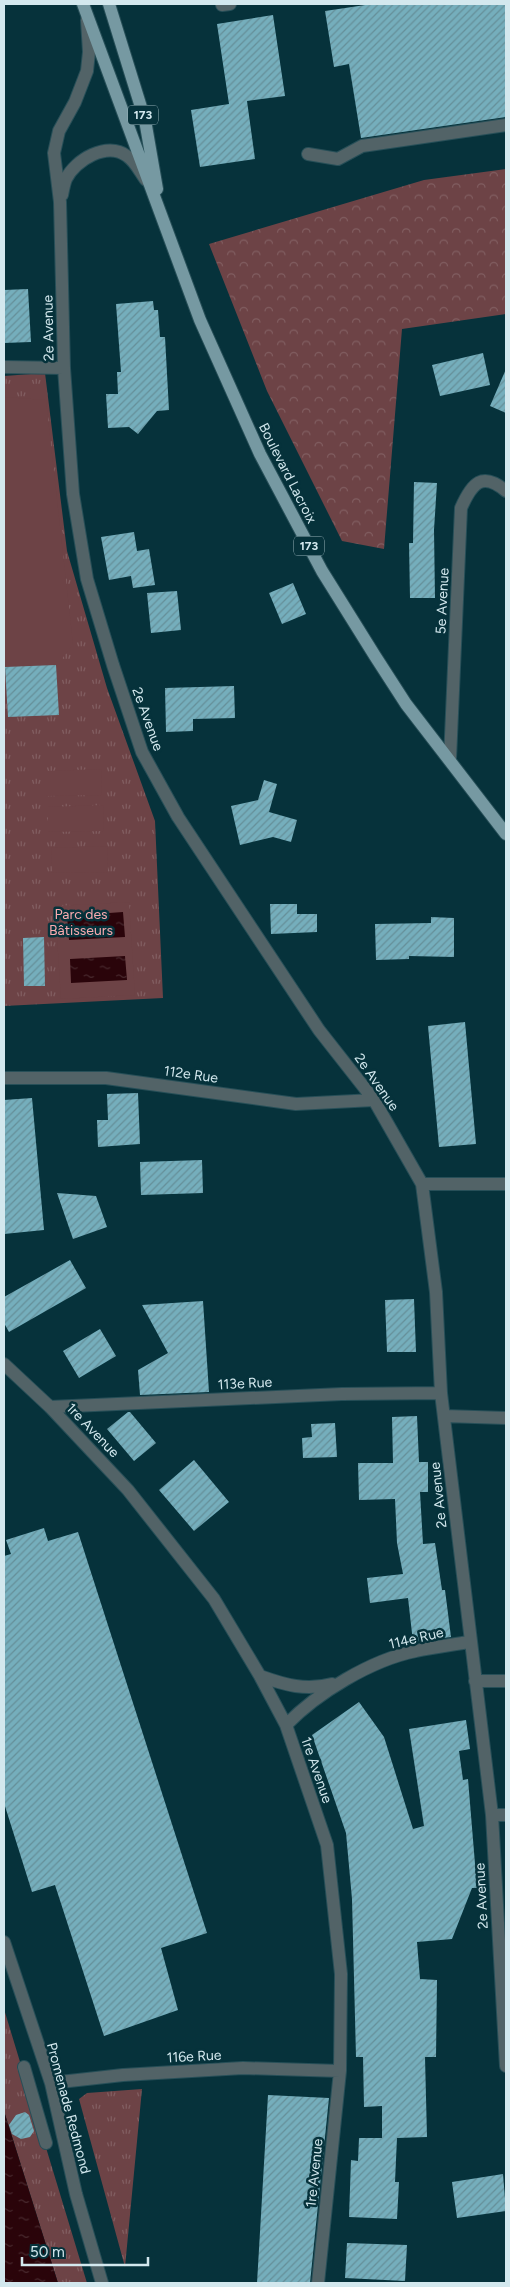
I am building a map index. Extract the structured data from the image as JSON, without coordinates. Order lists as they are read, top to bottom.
{
  "streets": {
    "main road": ["173", "Boulevard Lacroix"],
    "street": [
      "2e Avenue",
      "5e Avenue",
      "112e Rue",
      "113e Rue",
      "1re Avenue",
      "114e Rue",
      "116e Rue",
      "Promenade Redmond"
    ]
  },
  "crossings": [
    ["2e Avenue", "Boulevard Lacroix"],
    ["2e Avenue", "112e Rue"],
    ["2e Avenue", "113e Rue"],
    ["2e Avenue", "114e Rue"],
    ["Boulevard Lacroix", "5e Avenue"],
    ["113e Rue", "1re Avenue"],
    ["1re Avenue", "114e Rue"],
    ["1re Avenue", "116e Rue"],
    ["116e Rue", "Promenade Redmond"]
  ],
  "parks": ["Parc des Bâtisseurs"],
  "scale_bar": "50 m"
}
